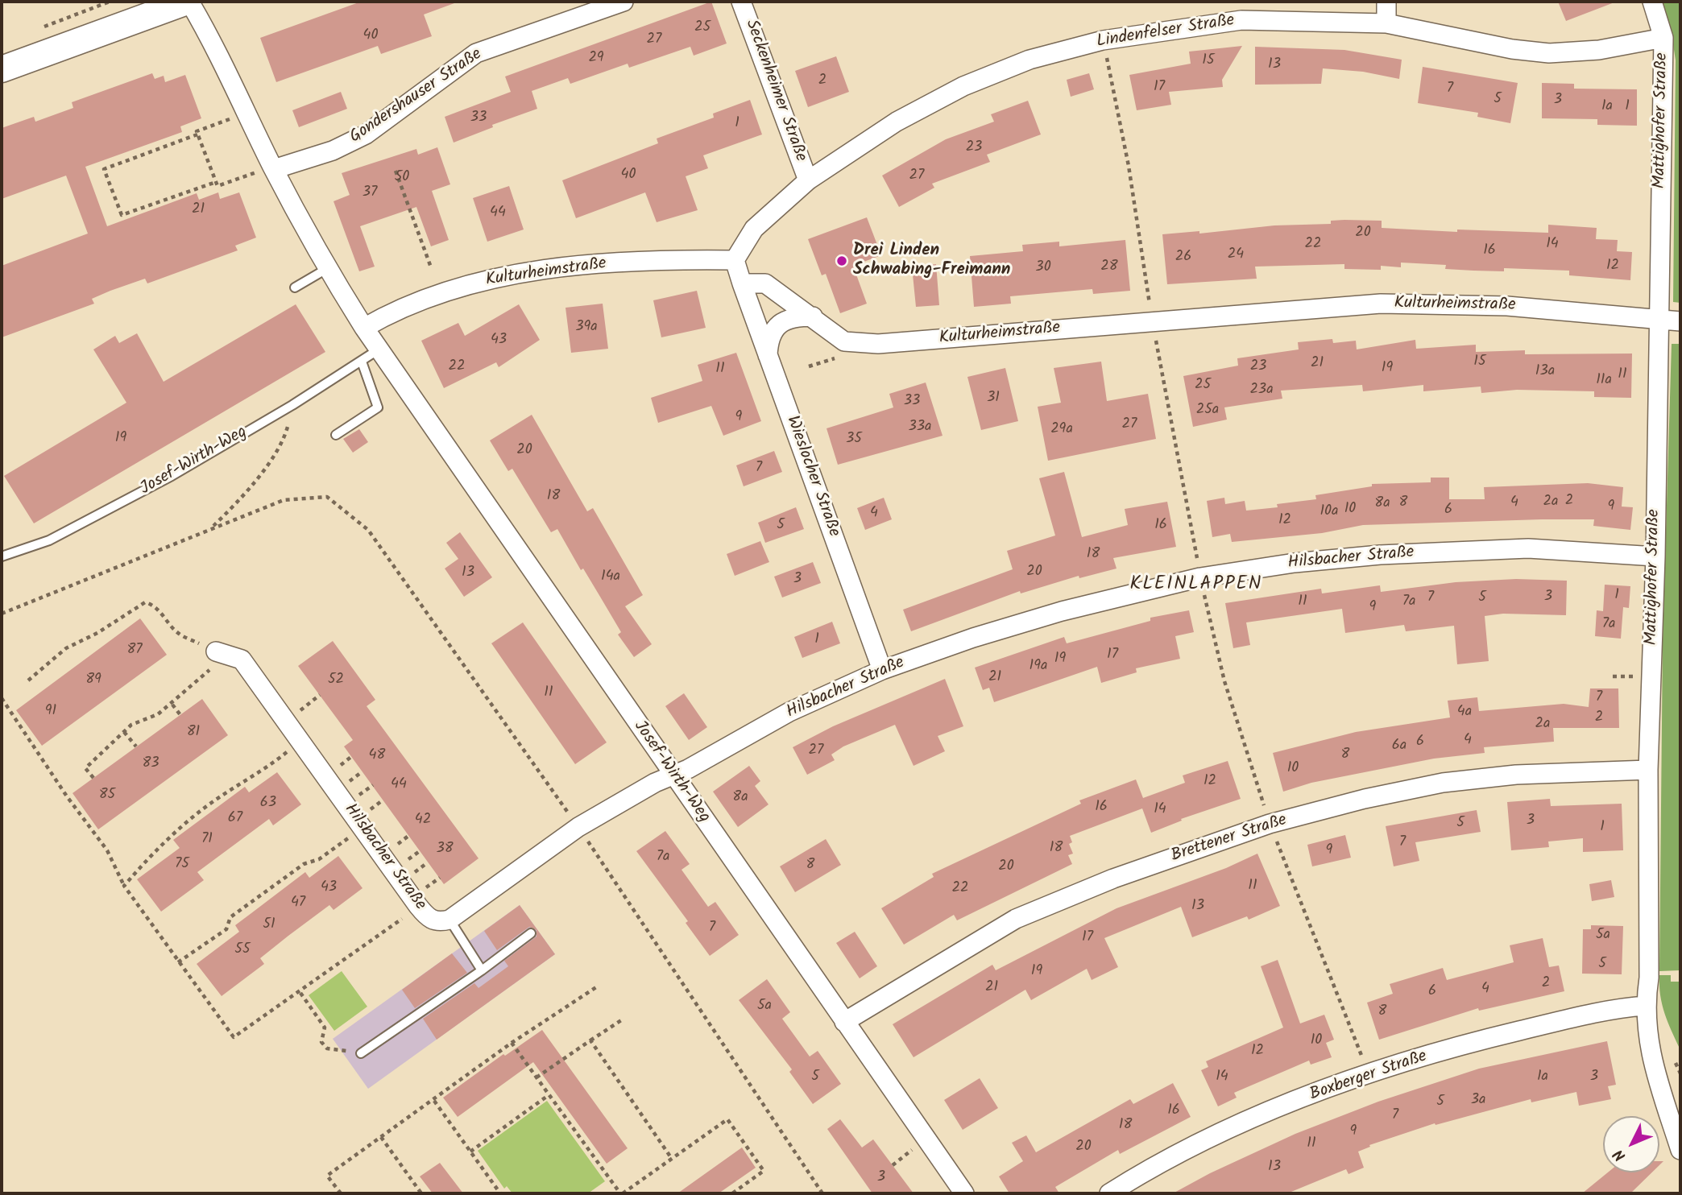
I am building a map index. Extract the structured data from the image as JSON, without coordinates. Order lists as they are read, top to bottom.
{
  "streets": {
    "street": [
      "Lindenfelser Straße",
      "Seckenheimer Straße",
      "Gondershauser Straße",
      "Mattighofer Straße",
      "Kulturheimstraße",
      "Josef-Wirth-Weg",
      "Wieslocher Straße",
      "Hilsbacher Straße",
      "Brettener Straße",
      "Boxberger Straße"
    ]
  },
  "crossings": [
    ["Lindenfelser Straße", "Seckenheimer Straße"],
    ["Lindenfelser Straße", "Mattighofer Straße"],
    ["Lindenfelser Straße", "Kulturheimstraße"],
    ["Gondershauser Straße", "Josef-Wirth-Weg"],
    ["Mattighofer Straße", "Kulturheimstraße"],
    ["Mattighofer Straße", "Hilsbacher Straße"],
    ["Mattighofer Straße", "Brettener Straße"],
    ["Mattighofer Straße", "Boxberger Straße"],
    ["Kulturheimstraße", "Josef-Wirth-Weg"],
    ["Kulturheimstraße", "Wieslocher Straße"],
    ["Josef-Wirth-Weg", "Hilsbacher Straße"],
    ["Josef-Wirth-Weg", "Brettener Straße"],
    ["Wieslocher Straße", "Hilsbacher Straße"]
  ],
  "districts": ["KLEINLAPPEN"],
  "places": ["Drei Linden Schwabing-Freimann"],
  "house_numbers": [
    "25",
    "40",
    "27",
    "29",
    "15",
    "13",
    "2",
    "17",
    "7",
    "5",
    "3",
    "1a",
    "1",
    "33",
    "1",
    "23",
    "40",
    "27",
    "50",
    "37",
    "21",
    "44",
    "20",
    "22",
    "14",
    "16",
    "24",
    "26",
    "12",
    "28",
    "30",
    "39a",
    "43",
    "15",
    "21",
    "22",
    "23",
    "19",
    "11",
    "13a",
    "11",
    "11a",
    "25",
    "23a",
    "31",
    "33",
    "25a",
    "9",
    "27",
    "33a",
    "29a",
    "19",
    "35",
    "20",
    "7",
    "18",
    "2",
    "2a",
    "8",
    "4",
    "8a",
    "9",
    "10",
    "6",
    "10a",
    "4",
    "12",
    "5",
    "16",
    "18",
    "20",
    "13",
    "14a",
    "3",
    "1",
    "3",
    "7",
    "5",
    "11",
    "7a",
    "9",
    "7a",
    "1",
    "87",
    "17",
    "19",
    "19a",
    "21",
    "89",
    "52",
    "11",
    "7",
    "91",
    "4a",
    "2",
    "2a",
    "81",
    "4",
    "6",
    "6a",
    "27",
    "8",
    "48",
    "83",
    "10",
    "12",
    "44",
    "85",
    "8a",
    "63",
    "16",
    "14",
    "67",
    "42",
    "3",
    "5",
    "1",
    "71",
    "7",
    "18",
    "38",
    "9",
    "7a",
    "75",
    "8",
    "20",
    "11",
    "43",
    "22",
    "47",
    "13",
    "51",
    "7",
    "5a",
    "17",
    "55",
    "5",
    "19",
    "2",
    "21",
    "4",
    "6",
    "5a",
    "8",
    "10",
    "12",
    "5",
    "14",
    "1a",
    "3",
    "3a",
    "5",
    "16",
    "7",
    "18",
    "9",
    "11",
    "20",
    "13",
    "3"
  ],
  "north": "bottom left"
}
